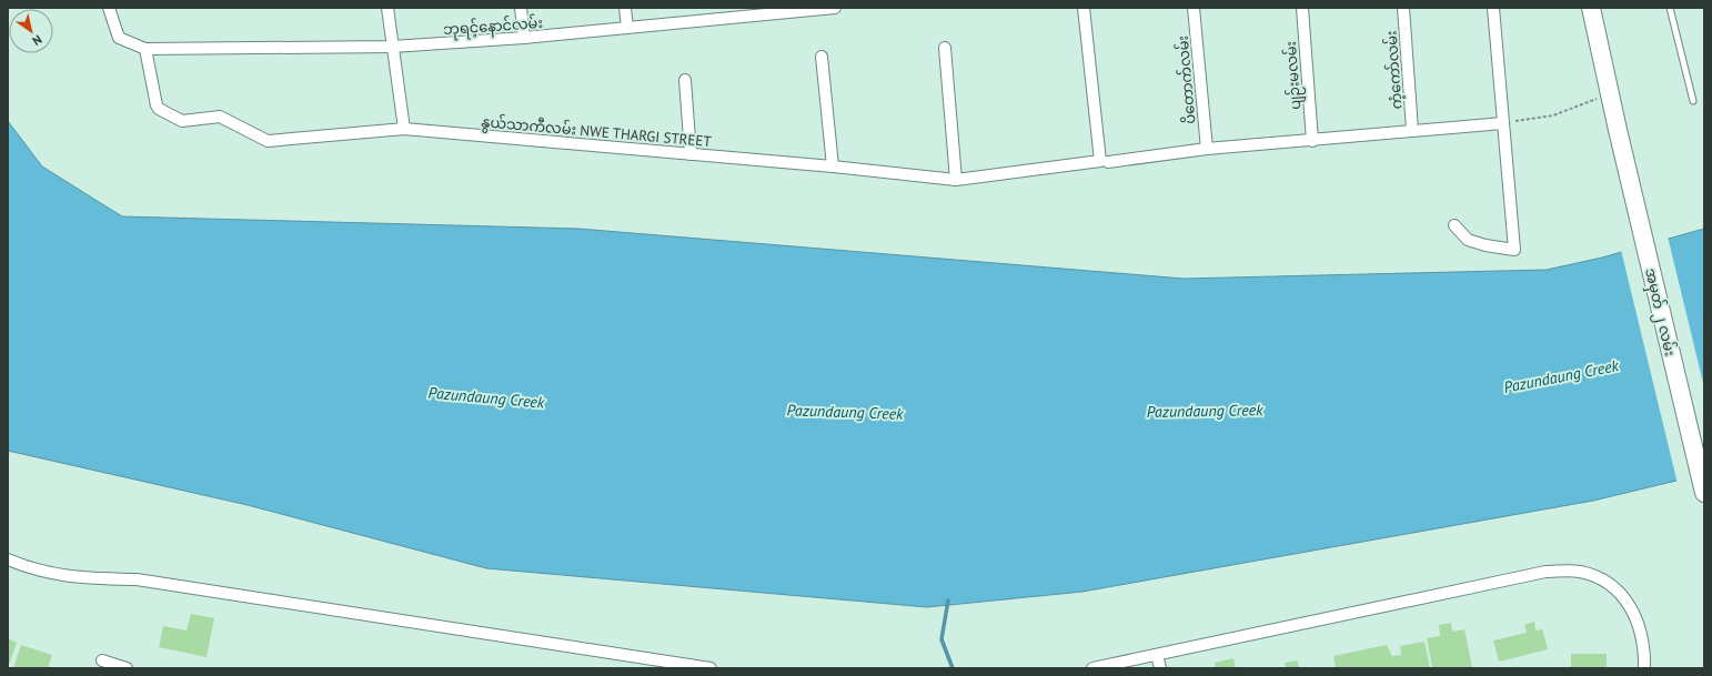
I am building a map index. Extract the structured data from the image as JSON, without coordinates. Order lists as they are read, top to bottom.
{
  "streets": {
    "main road": ["အမှတ် ၂ လမ်း"],
    "street": [
      "ဘုရင့်နောင်လမ်း",
      "ကံ့ကော်လမ်း",
      "ပျဉ်းမလမ်း",
      "ပိတောက်လမ်း",
      "နွယ်သာကီလမ်း NWE THARGI STREET"
    ]
  },
  "crossings": [
    ["ဘုရင့်နောင်လမ်း", "နွယ်သာကီလမ်း NWE THARGI STREET"],
    ["ကံ့ကော်လမ်း", "နွယ်သာကီလမ်း NWE THARGI STREET"],
    ["ပျဉ်းမလမ်း", "နွယ်သာကီလမ်း NWE THARGI STREET"],
    ["ပိတောက်လမ်း", "နွယ်သာကီလမ်း NWE THARGI STREET"]
  ],
  "water": ["Pazundaung Creek"],
  "north": "bottom right"
}
